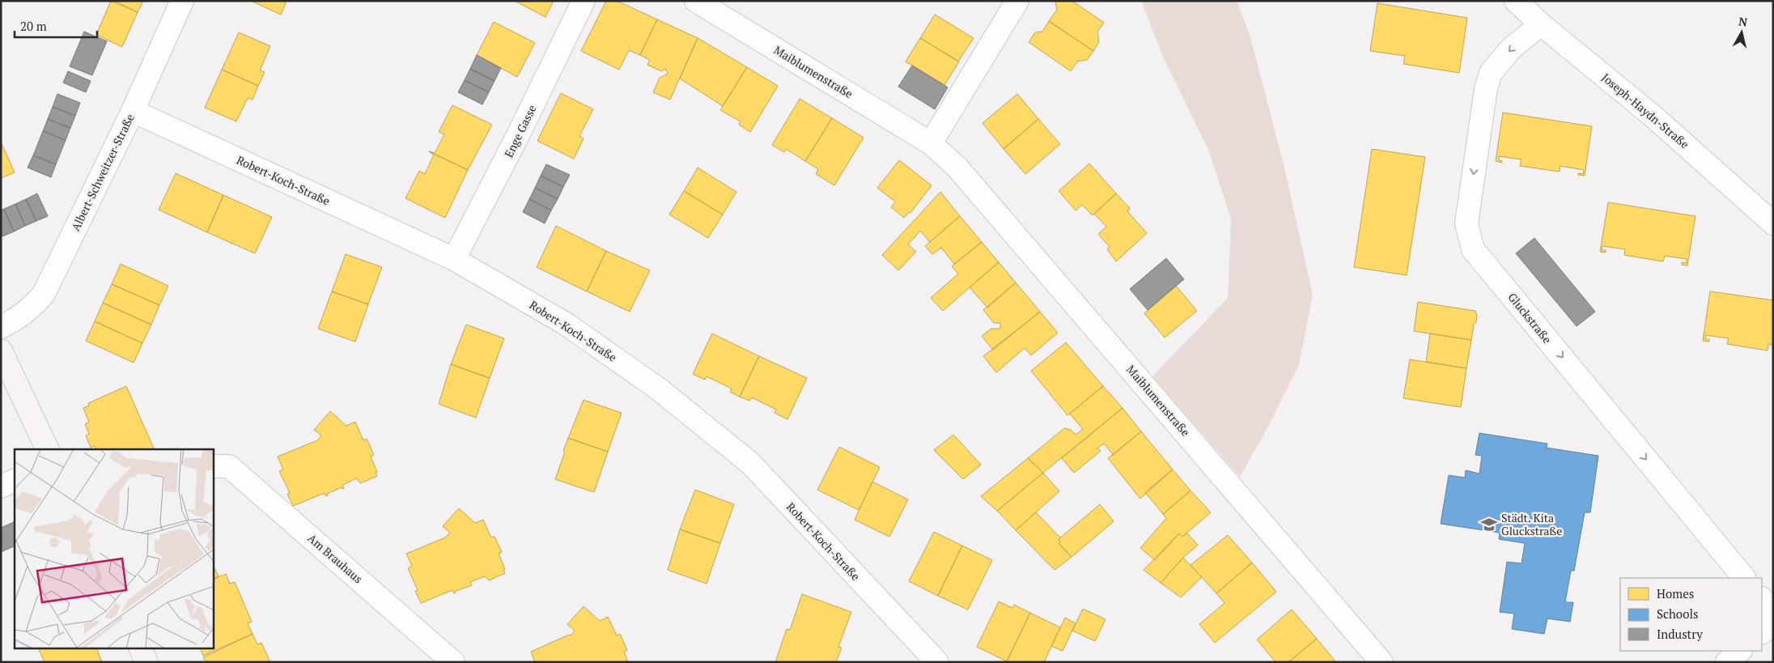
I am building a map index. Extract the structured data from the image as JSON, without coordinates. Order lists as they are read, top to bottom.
{
  "streets": {
    "street": [
      "Maiblumenstraße",
      "Joseph-Haydn-Straße",
      "Enge Gasse",
      "Albert-Schweitzer-Straße",
      "Robert-Koch-Straße",
      "Gluckstraße",
      "Am Brauhaus"
    ]
  },
  "crossings": [
    ["Joseph-Haydn-Straße", "Gluckstraße"],
    ["Enge Gasse", "Robert-Koch-Straße"],
    ["Albert-Schweitzer-Straße", "Robert-Koch-Straße"]
  ],
  "one_way": ["Gluckstraße"],
  "places": {
    "school or university": ["Städt. Kita Gluckstraße"]
  },
  "legend": ["Homes", "Schools", "Industry"],
  "scale_bar": "20 m",
  "north": "top"
}
